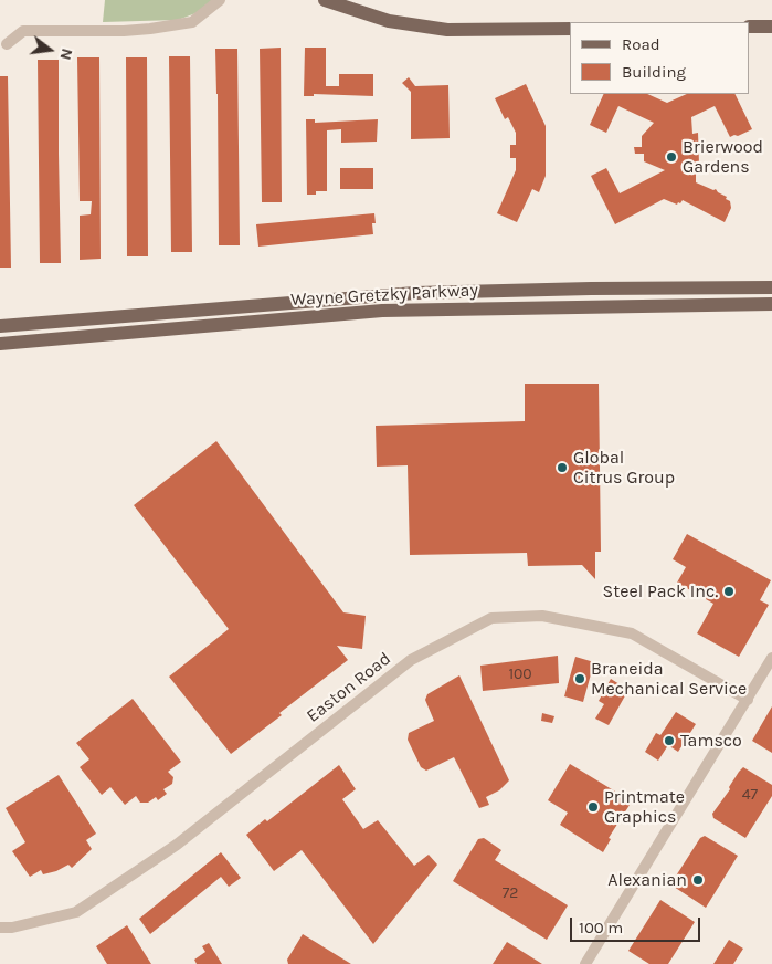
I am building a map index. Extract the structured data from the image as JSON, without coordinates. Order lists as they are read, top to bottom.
{
  "streets": {
    "main road": ["Wayne Gretzky Parkway"],
    "street": ["Easton Road"]
  },
  "places": [
    "Brierwood Gardens",
    "Global Citrus Group",
    "Steel Pack Inc.",
    "Braneida Mechanical Service",
    "Tamsco",
    "Printmate Graphics",
    "Alexanian"
  ],
  "house_numbers": ["100", "47", "72"],
  "legend": ["Road", "Building"],
  "scale_bar": "100 m",
  "north": "right"
}
